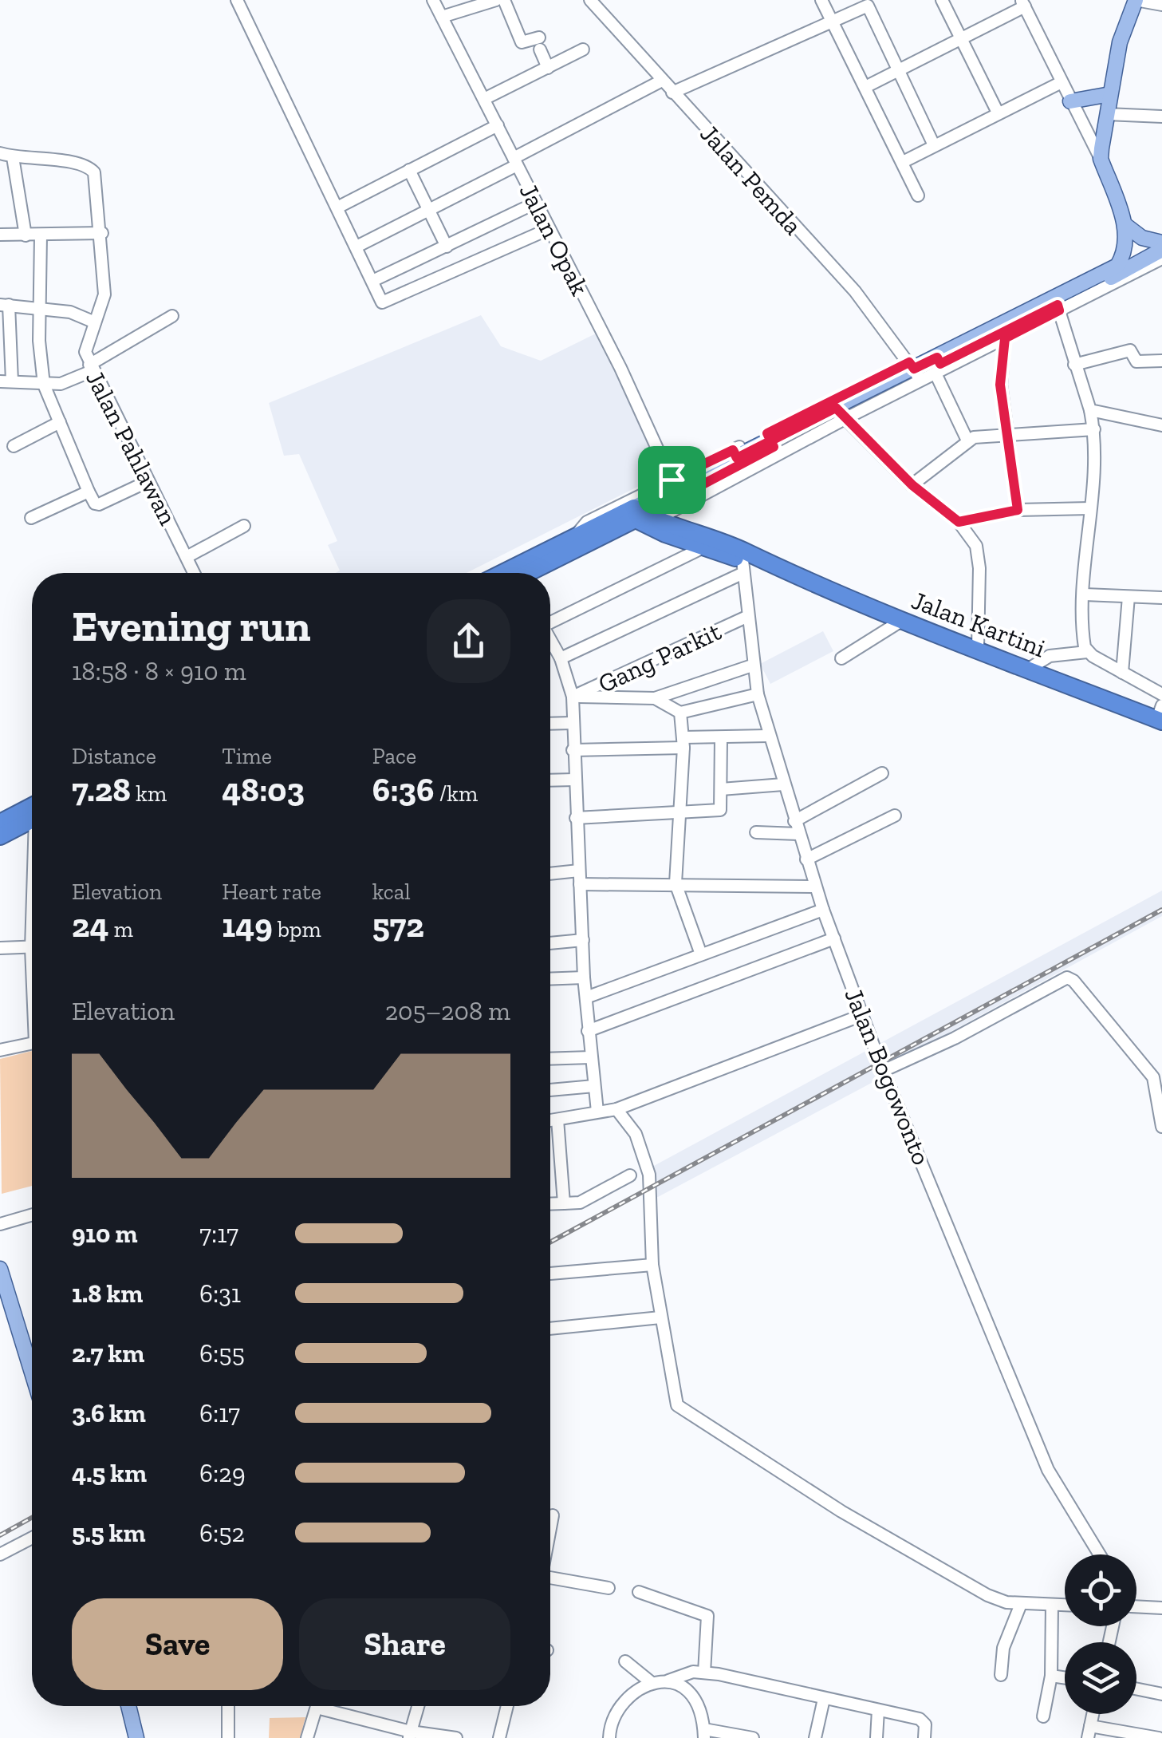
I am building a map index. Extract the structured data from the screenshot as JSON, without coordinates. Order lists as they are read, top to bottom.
{
  "streets": {
    "highway": ["Jalan Kartini"],
    "street": [
      "Jalan Pemda",
      "Jalan Opak",
      "Jalan Pahlawan",
      "Gang Parkit",
      "Jalan Bogowonto"
    ]
  },
  "crossings": [
    ["Jalan Kartini", "Jalan Bogowonto"],
    ["Gang Parkit", "Jalan Bogowonto"]
  ],
  "page": {
    "heading": ["Evening run", "18:58 · 8 × 910 m"],
    "stats": [
      ["Distance", "7.28 km"],
      ["Time", "48:03"],
      ["Pace", "6:36 /km"],
      ["Elevation", "24 m"],
      ["Heart rate", "149 bpm"],
      ["kcal", "572"]
    ],
    "chart": ["Elevation", "205–208 m"],
    "list": [
      {
        "name": "910 m",
        "note": "7:17"
      },
      {
        "name": "1.8 km",
        "note": "6:31"
      },
      {
        "name": "2.7 km",
        "note": "6:55"
      },
      {
        "name": "3.6 km",
        "note": "6:17"
      },
      {
        "name": "4.5 km",
        "note": "6:29"
      },
      {
        "name": "5.5 km",
        "note": "6:52"
      }
    ],
    "buttons": ["Save", "Share"]
  }
}
